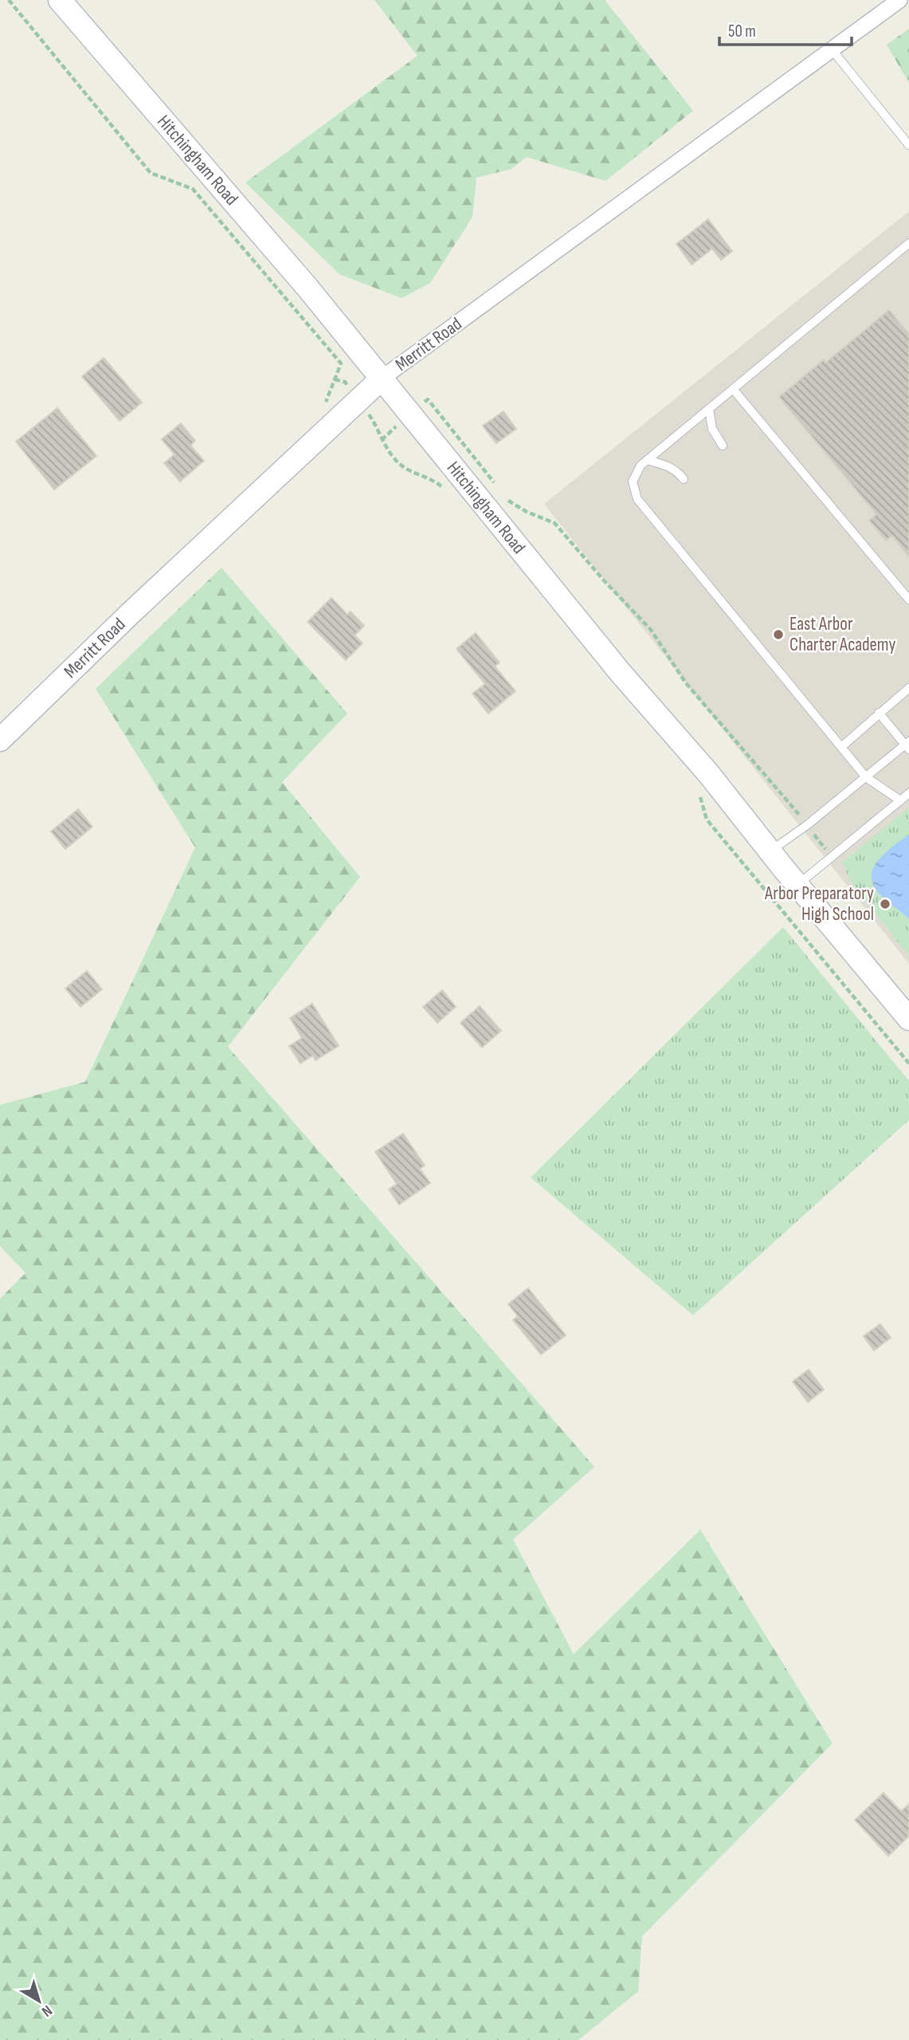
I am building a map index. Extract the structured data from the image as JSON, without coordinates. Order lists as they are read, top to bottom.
{
  "streets": {
    "street": ["Hitchingham Road", "Merritt Road"]
  },
  "crossings": [
    ["Hitchingham Road", "Merritt Road"]
  ],
  "places": ["East Arbor Charter Academy", "Arbor Preparatory High School"],
  "scale_bar": "50 m",
  "north": "bottom right"
}
